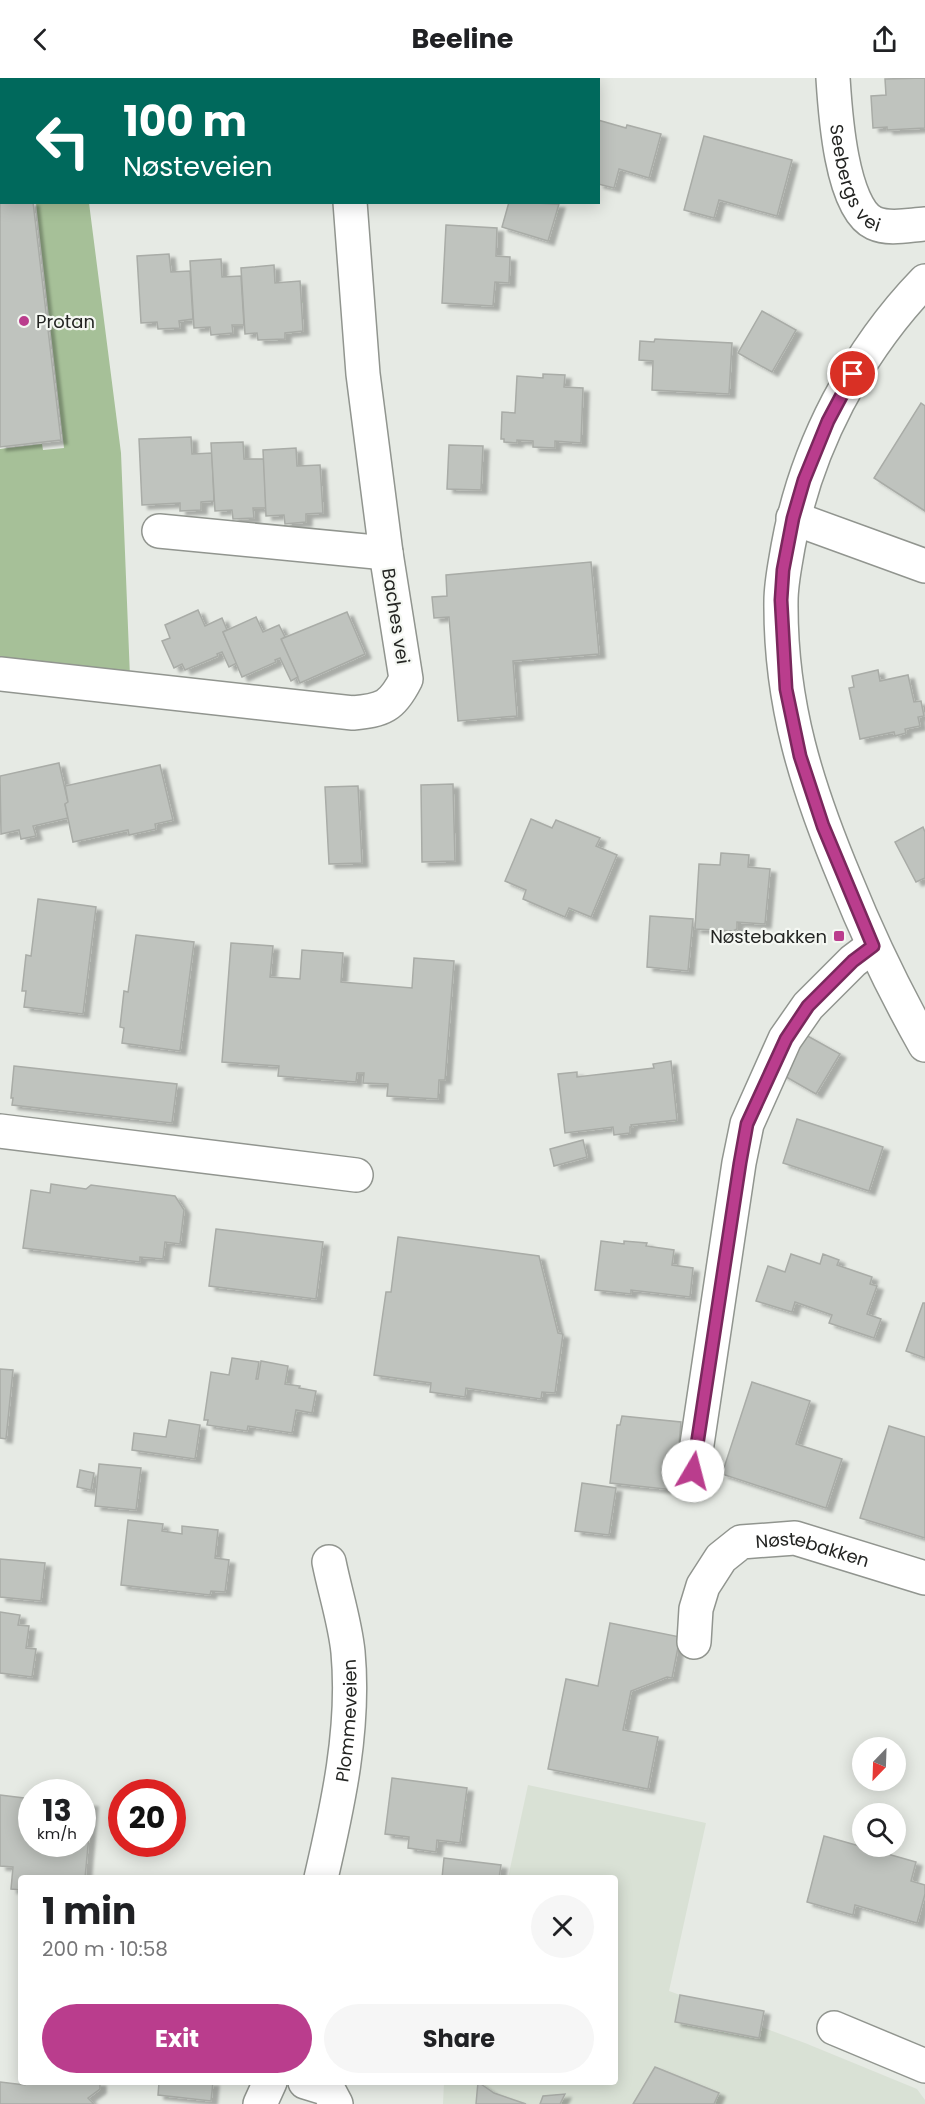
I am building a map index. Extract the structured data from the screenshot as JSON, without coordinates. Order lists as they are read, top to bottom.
{
  "streets": {
    "street": [
      "Seebergs vei",
      "Baches vei",
      "Nøstebakken",
      "Plommeveien"
    ]
  },
  "places": {
    "other": ["Protan"],
    "transit": ["Nøstebakken"]
  },
  "north": "bottom left",
  "page": {
    "header": "Beeline",
    "turn": ["100 m", "Nøsteveien"],
    "speed": "13 km/h",
    "limit": "20",
    "heading": ["1 min", "200 m · 10:58"],
    "buttons": ["Exit", "Share"]
  }
}
